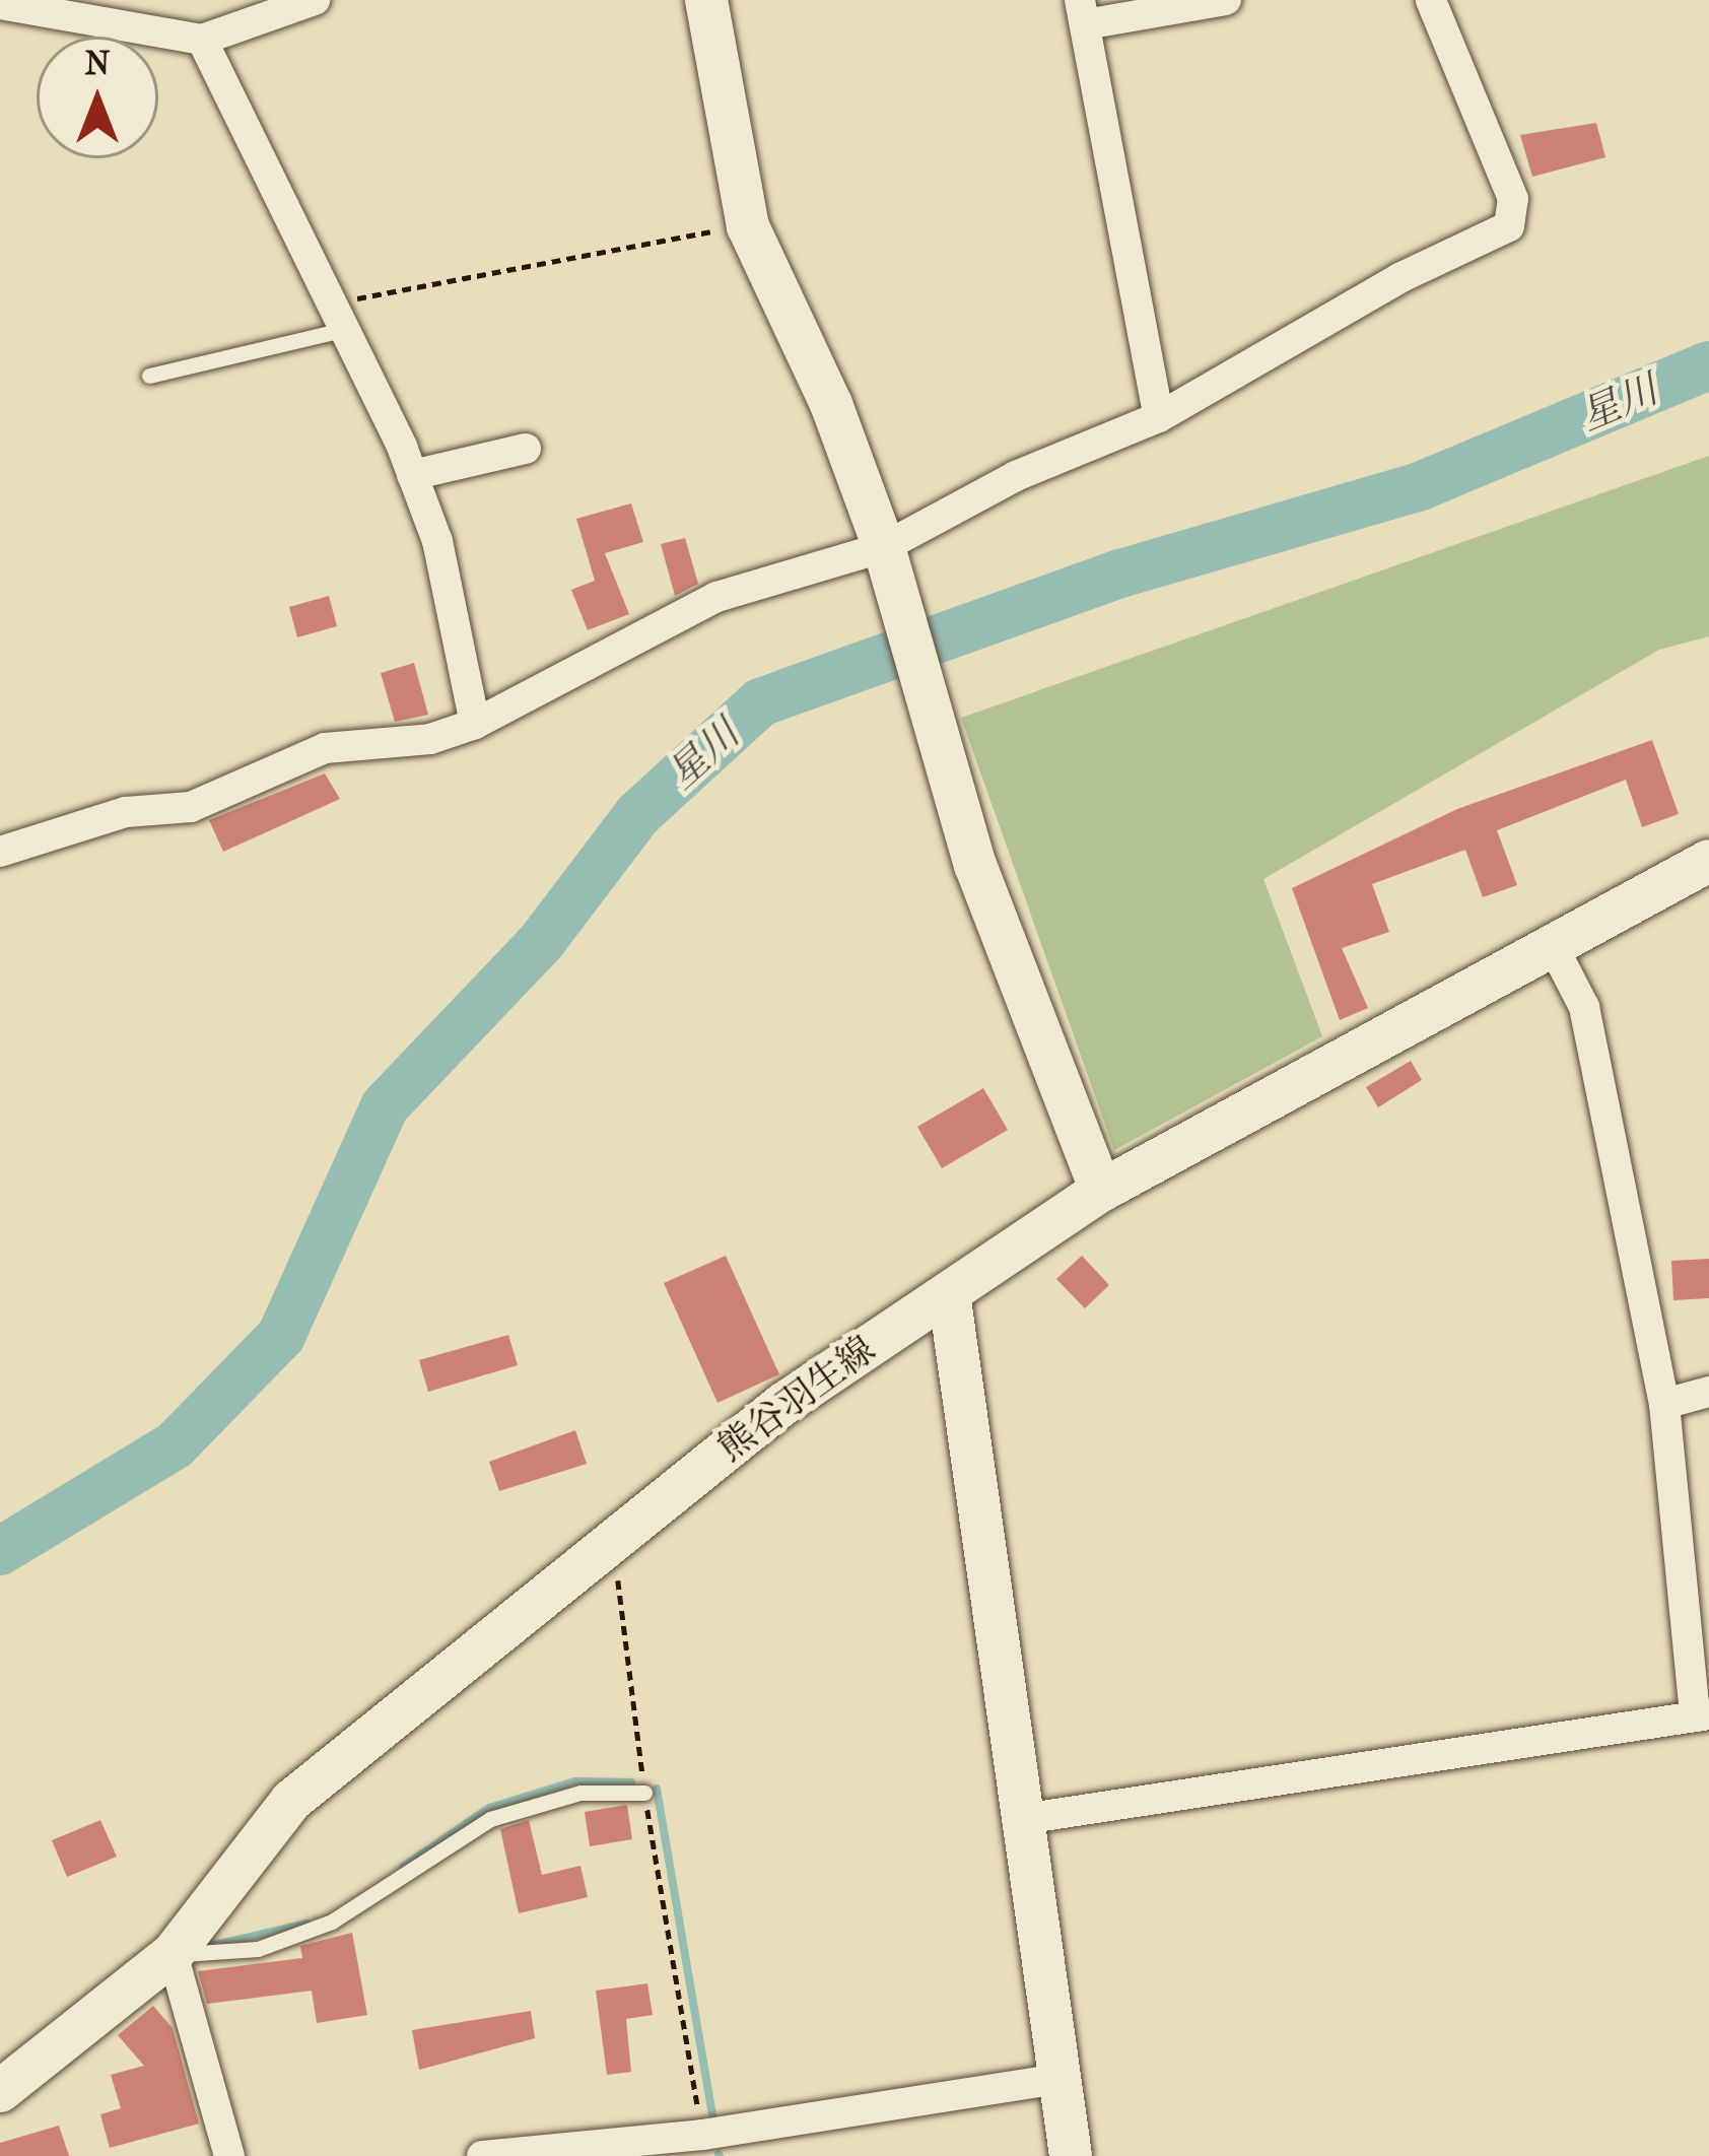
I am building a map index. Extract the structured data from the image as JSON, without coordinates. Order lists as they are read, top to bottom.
{
  "streets": {
    "main road": ["熊谷羽生線"]
  },
  "water": ["星川"],
  "north": "top"
}
